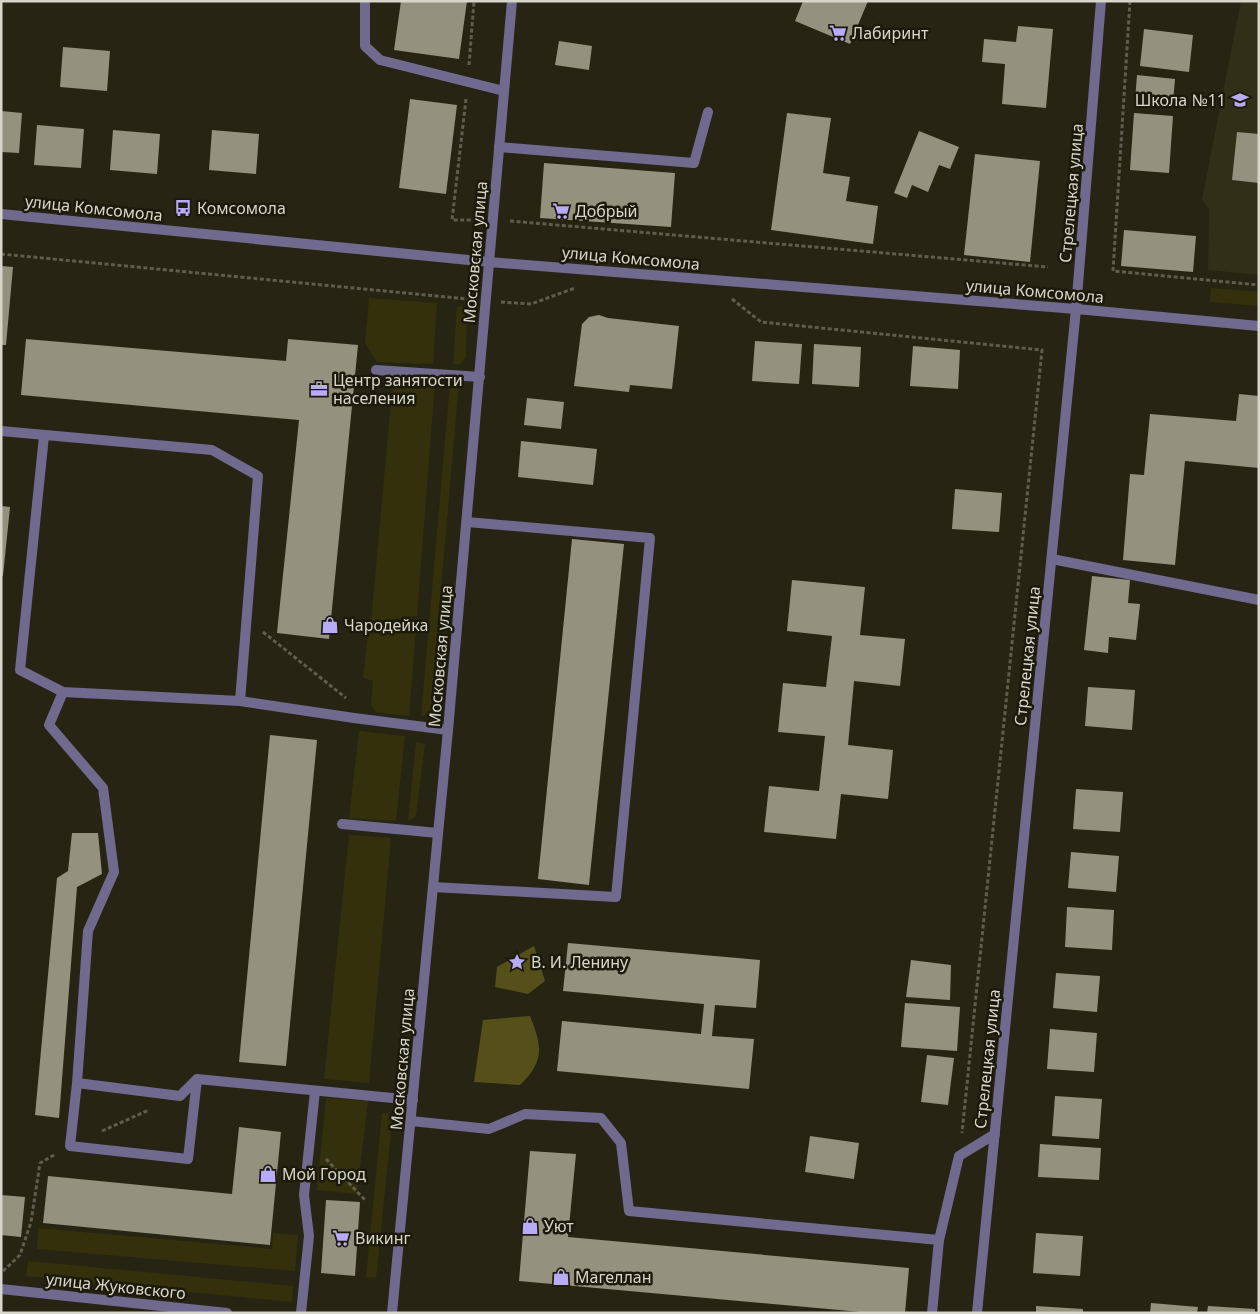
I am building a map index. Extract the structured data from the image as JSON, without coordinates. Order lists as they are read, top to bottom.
{
  "streets": {
    "street": [
      "Стрелецкая улица",
      "улица Комсомола",
      "Московская улица",
      "улица Жуковского"
    ]
  },
  "crossings": [
    ["Стрелецкая улица", "улица Комсомола"],
    ["улица Комсомола", "Московская улица"]
  ],
  "places": {
    "supermarket": ["Лабиринт", "Добрый", "Викинг"],
    "school or university": ["Школа №11"],
    "bus stop": ["Комсомола"],
    "office": ["Центр занятости населения"],
    "shop": [
      "Чародейка",
      "Мой Город",
      "Уют",
      "Магеллан"
    ],
    "place": ["В. И. Ленину"]
  }
}
